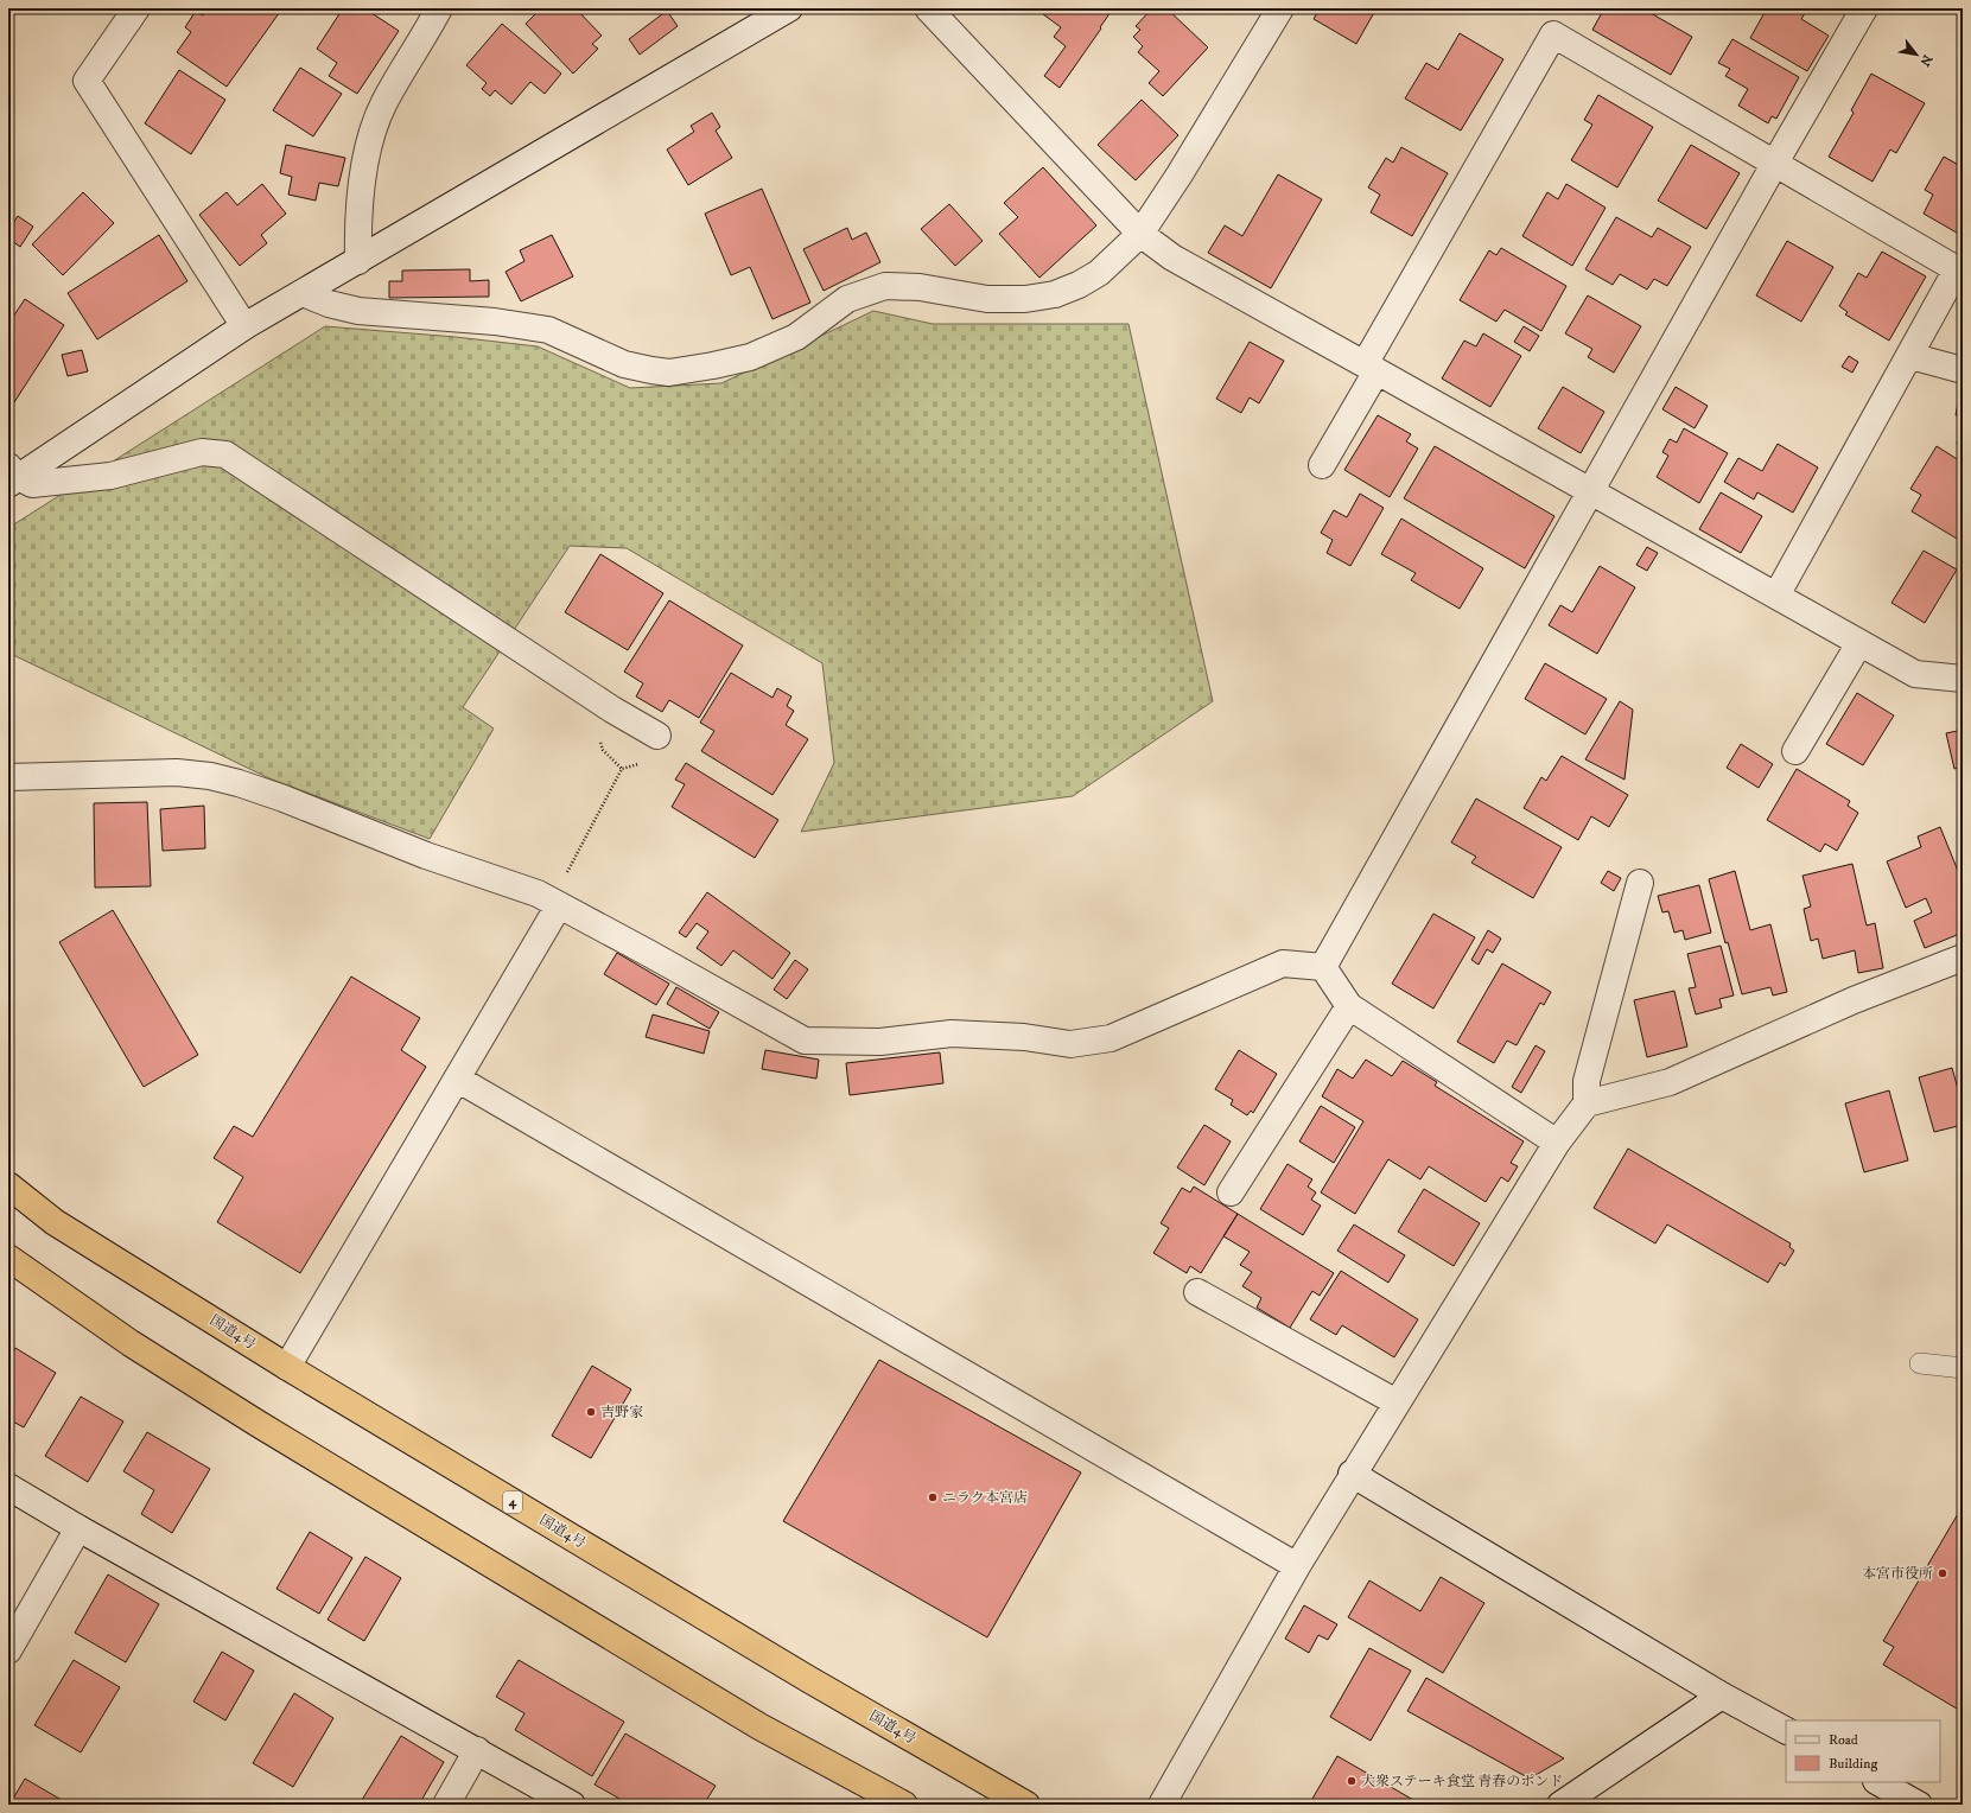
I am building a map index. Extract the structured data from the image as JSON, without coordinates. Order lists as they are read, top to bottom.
{
  "streets": {
    "highway": ["国道4号", "4"]
  },
  "places": [
    "吉野家",
    "ニラク本宮店",
    "本宮市役所",
    "大衆ステーキ食堂 青春のポンド"
  ],
  "legend": ["Road", "Building"],
  "north": "bottom right"
}
